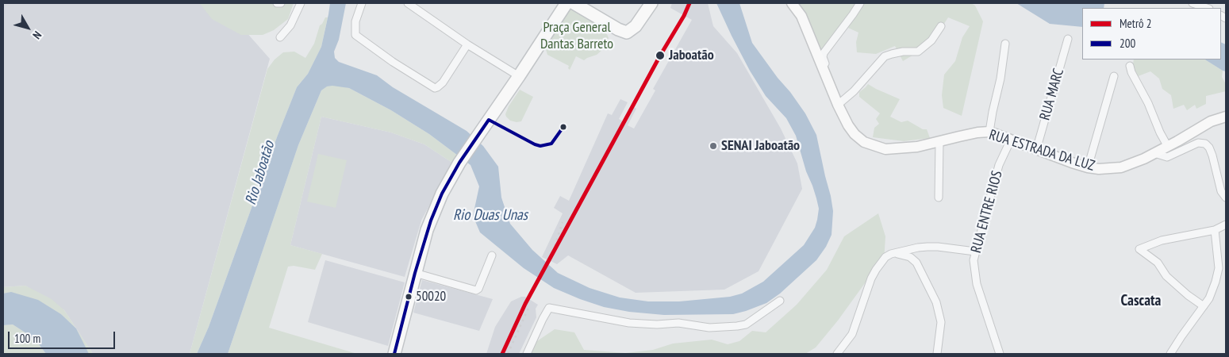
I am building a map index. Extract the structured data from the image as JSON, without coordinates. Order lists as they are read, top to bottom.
{
  "streets": {
    "main road": ["RUA ESTRADA DA LUZ"],
    "street": ["RUA MARC", "RUA ENTRE RIOS"]
  },
  "crossings": [
    ["RUA MARC", "RUA ESTRADA DA LUZ"],
    ["RUA ESTRADA DA LUZ", "RUA ENTRE RIOS"]
  ],
  "districts": ["Cascata"],
  "water": ["Rio Jaboatão", "Rio Duas Unas"],
  "parks": ["Praça General Dantas Barreto"],
  "places": ["Jaboatão", "SENAI Jaboatão", "50020"],
  "lines": ["metro line 2", "transit line 200"],
  "legend": ["Metrô 2", "200"],
  "scale_bar": "100 m",
  "north": "bottom right"
}
